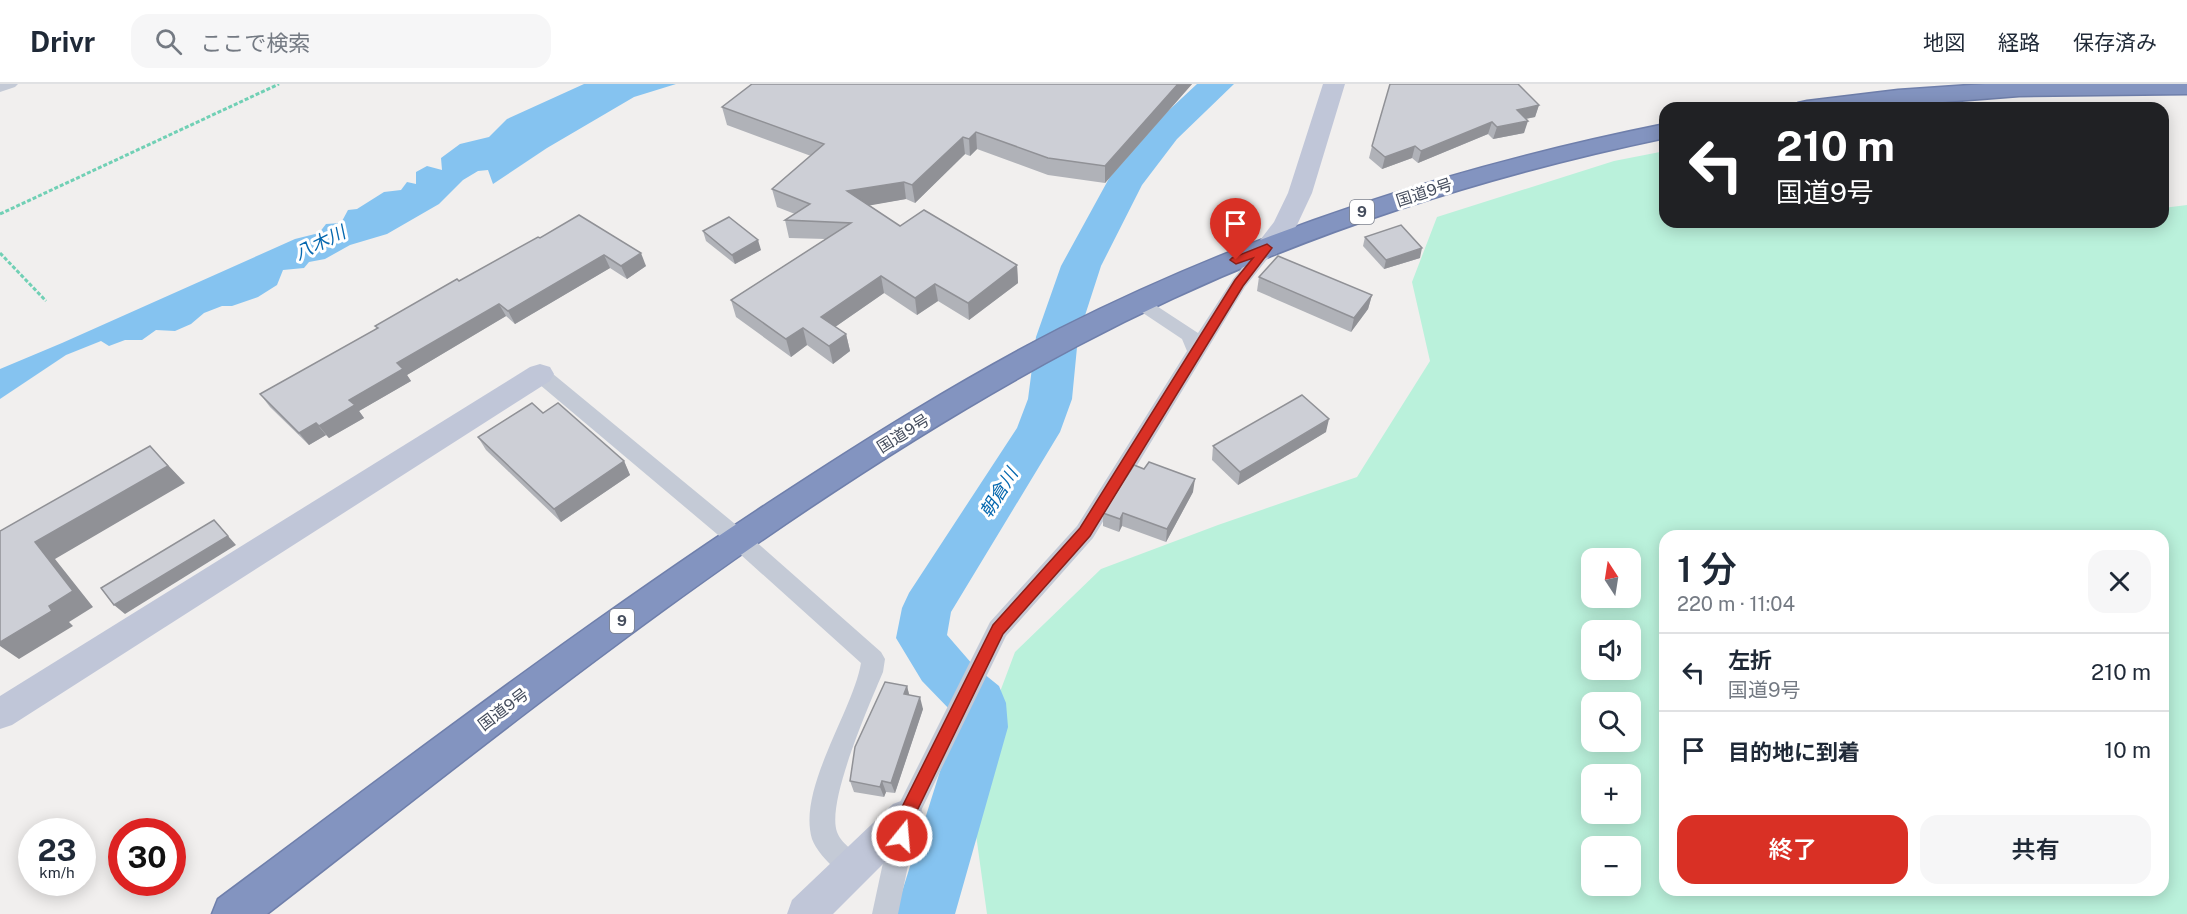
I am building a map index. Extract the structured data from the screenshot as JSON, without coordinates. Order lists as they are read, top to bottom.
{
  "streets": {
    "highway": ["国道9号", "9"]
  },
  "water": ["八木川", "朝倉川"],
  "north": "top",
  "page": {
    "header": "Drivr",
    "search": "ここで検索",
    "nav": ["地図", "経路", "保存済み"],
    "turn": ["210 m", "国道9号"],
    "heading": ["1 分", "220 m · 11:04"],
    "map_buttons": ["+", "−"],
    "list": [
      {
        "name": "左折",
        "note": "国道9号",
        "value": "210 m"
      },
      {
        "name": "目的地に到着",
        "value": "10 m"
      }
    ],
    "buttons": ["終了", "共有"],
    "speed": "23 km/h",
    "limit": "30"
  }
}
